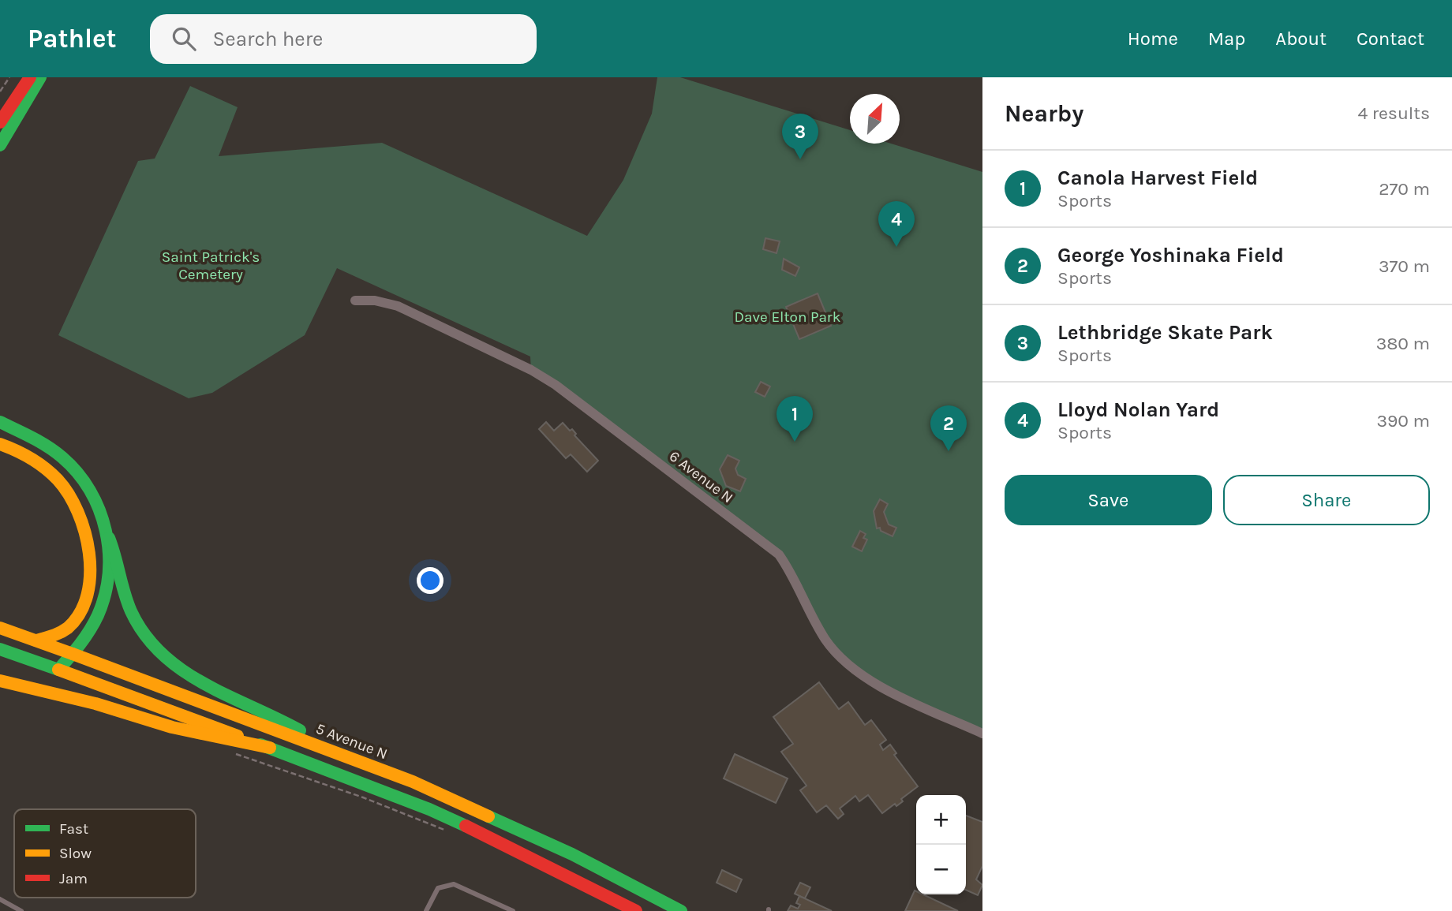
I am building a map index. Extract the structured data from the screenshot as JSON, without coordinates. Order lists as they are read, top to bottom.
{
  "streets": {
    "main road": ["5 Avenue N"],
    "street": ["6 Avenue N"]
  },
  "parks": ["Saint Patrick's Cemetery", "Dave Elton Park"],
  "legend": ["Fast", "Slow", "Jam"],
  "north": "top right",
  "page": {
    "header": "Pathlet",
    "search": "Search here",
    "nav": [
      "Home",
      "Map",
      "About",
      "Contact"
    ],
    "heading": ["Nearby", "4 results"],
    "pins": [
      "3",
      "4",
      "1",
      "2"
    ],
    "list": [
      {
        "mark": "1",
        "name": "Canola Harvest Field",
        "note": "Sports",
        "value": "270 m"
      },
      {
        "mark": "2",
        "name": "George Yoshinaka Field",
        "note": "Sports",
        "value": "370 m"
      },
      {
        "mark": "3",
        "name": "Lethbridge Skate Park",
        "note": "Sports",
        "value": "380 m"
      },
      {
        "mark": "4",
        "name": "Lloyd Nolan Yard",
        "note": "Sports",
        "value": "390 m"
      }
    ],
    "buttons": ["Save", "Share"],
    "map_buttons": ["+", "−"]
  }
}
